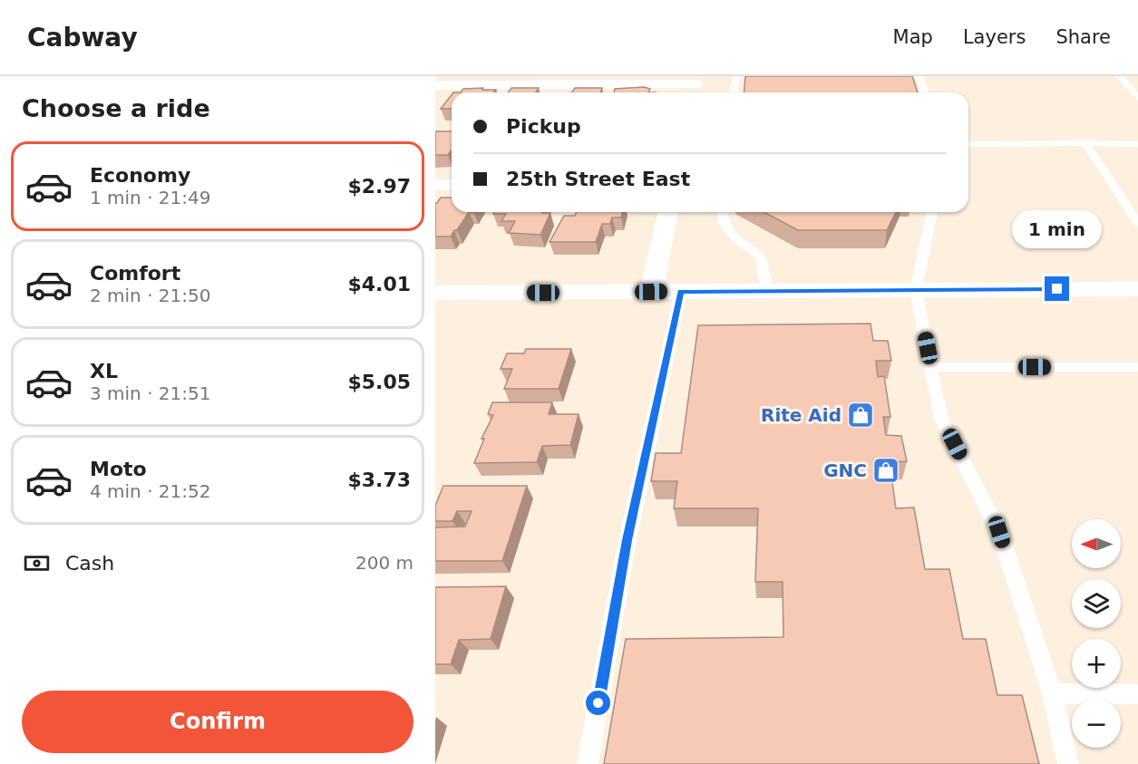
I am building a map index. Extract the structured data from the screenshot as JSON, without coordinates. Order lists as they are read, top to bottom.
{
  "places": {
    "shop": ["Rite Aid", "GNC"]
  },
  "north": "left",
  "page": {
    "header": "Cabway",
    "nav": ["Map", "Layers", "Share"],
    "heading": "Choose a ride",
    "banner": ["Pickup", "25th Street East"],
    "list": [
      {
        "name": "Economy",
        "note": "1 min · 21:49",
        "value": "$2.97"
      },
      {
        "name": "Comfort",
        "note": "2 min · 21:50",
        "value": "$4.01"
      },
      {
        "name": "XL",
        "note": "3 min · 21:51",
        "value": "$5.05"
      },
      {
        "name": "Moto",
        "note": "4 min · 21:52",
        "value": "$3.73"
      }
    ],
    "bubble": "1 min",
    "map_buttons": ["+", "−"],
    "pay": ["Cash", "200 m"],
    "buttons": "Confirm"
  }
}
